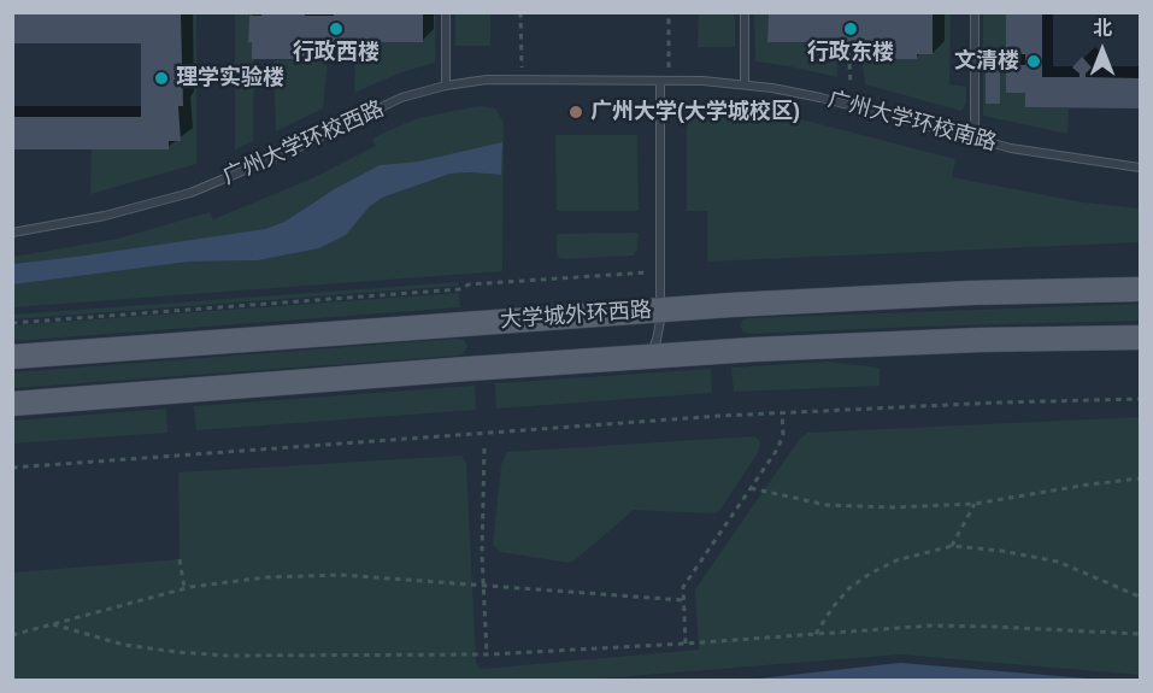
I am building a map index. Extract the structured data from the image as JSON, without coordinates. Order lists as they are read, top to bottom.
{
  "streets": {
    "main road": ["大学城外环西路"],
    "lane": ["广州大学环校南路", "广州大学环校西路"]
  },
  "crossings": [
    ["广州大学环校南路", "广州大学环校西路"]
  ],
  "places": [
    "行政西楼",
    "行政东楼",
    "文清楼",
    "理学实验楼",
    "广州大学(大学城校区)"
  ],
  "north": "top"
}
